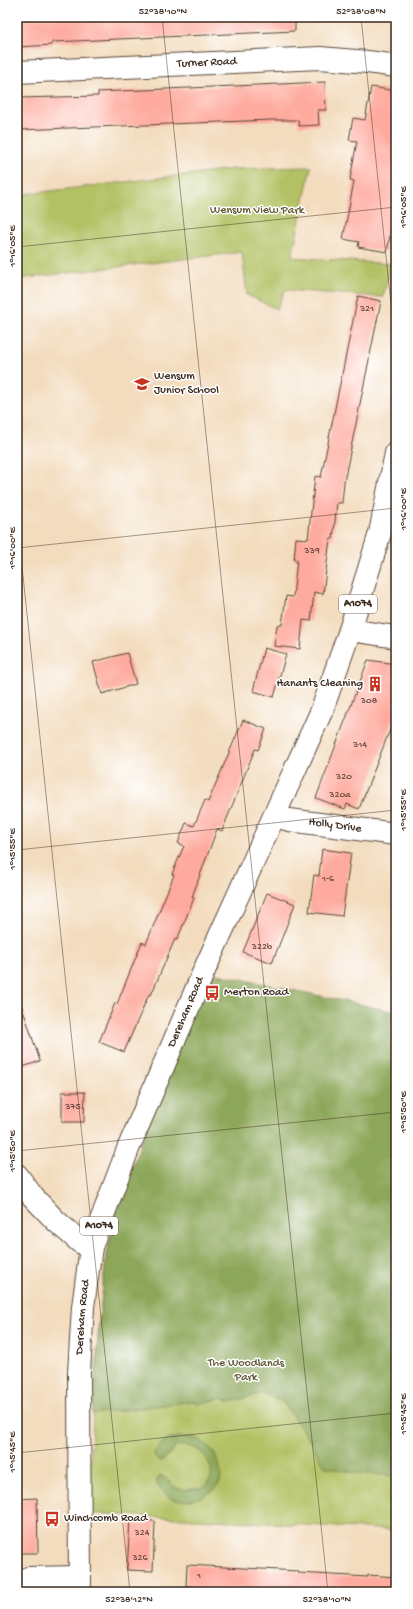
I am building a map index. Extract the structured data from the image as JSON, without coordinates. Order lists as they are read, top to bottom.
{
  "streets": {
    "main road": [
      "Turner Road",
      "A1074",
      "Holly Drive",
      "Dereham Road"
    ]
  },
  "crossings": [
    ["Holly Drive", "Dereham Road"]
  ],
  "parks": ["Wensum View Park", "The Woodlands Park"],
  "places": {
    "school or university": ["Wensum Junior School"],
    "building": ["Hanants Cleaning"],
    "bus stop": ["Merton Road", "Winchcomb Road"]
  },
  "house_numbers": [
    "321",
    "339",
    "308",
    "314",
    "320",
    "320a",
    "1-6",
    "322b",
    "375",
    "324",
    "326",
    "1"
  ],
  "coordinates": [
    "52°38'10\"N",
    "52°38'08\"N",
    "1°16'05\"E",
    "1°16'00\"E",
    "1°15'55\"E",
    "1°15'50\"E",
    "1°15'45\"E",
    "52°38'12\"N"
  ]
}
